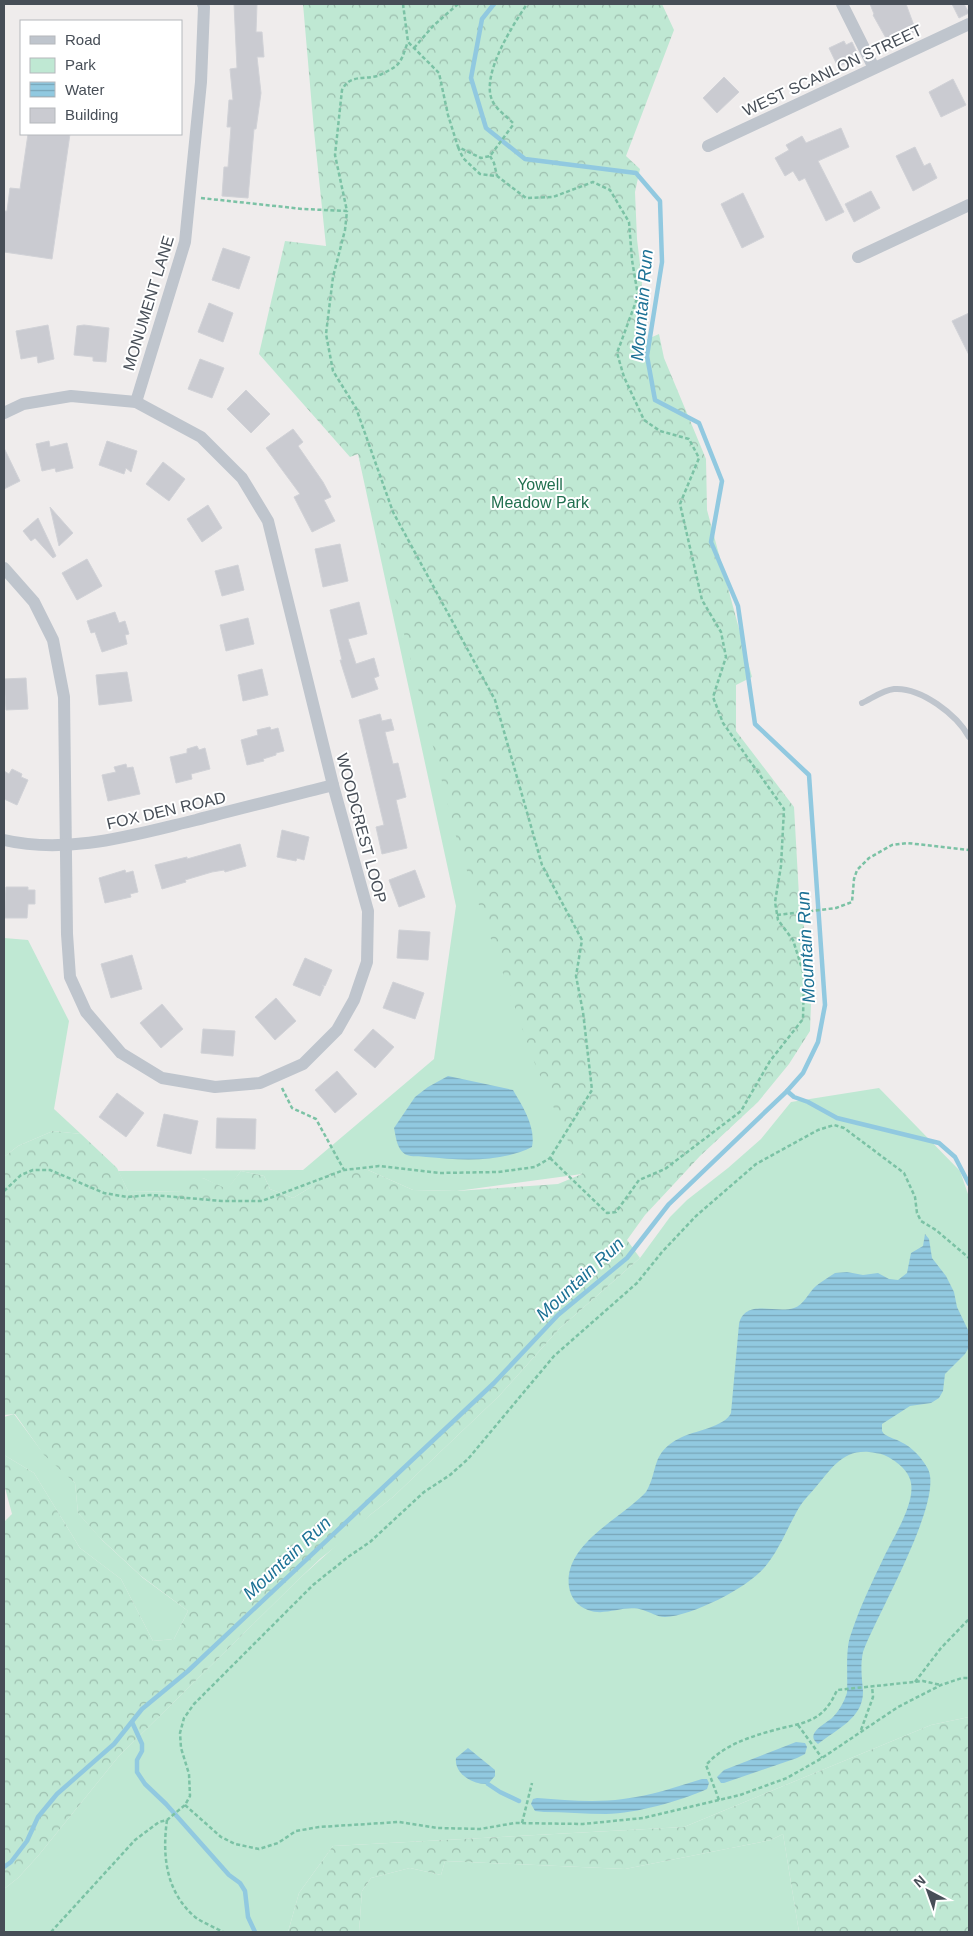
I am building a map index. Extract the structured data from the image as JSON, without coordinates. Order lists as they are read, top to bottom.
{
  "streets": {
    "street": [
      "WEST SCANLON STREET",
      "MONUMENT LANE",
      "FOX DEN ROAD",
      "WOODCREST LOOP"
    ]
  },
  "crossings": [
    ["MONUMENT LANE", "WOODCREST LOOP"],
    ["FOX DEN ROAD", "WOODCREST LOOP"]
  ],
  "water": ["Mountain Run"],
  "parks": ["Yowell Meadow Park"],
  "legend": [
    "Road",
    "Park",
    "Water",
    "Building"
  ],
  "north": "top left"
}
